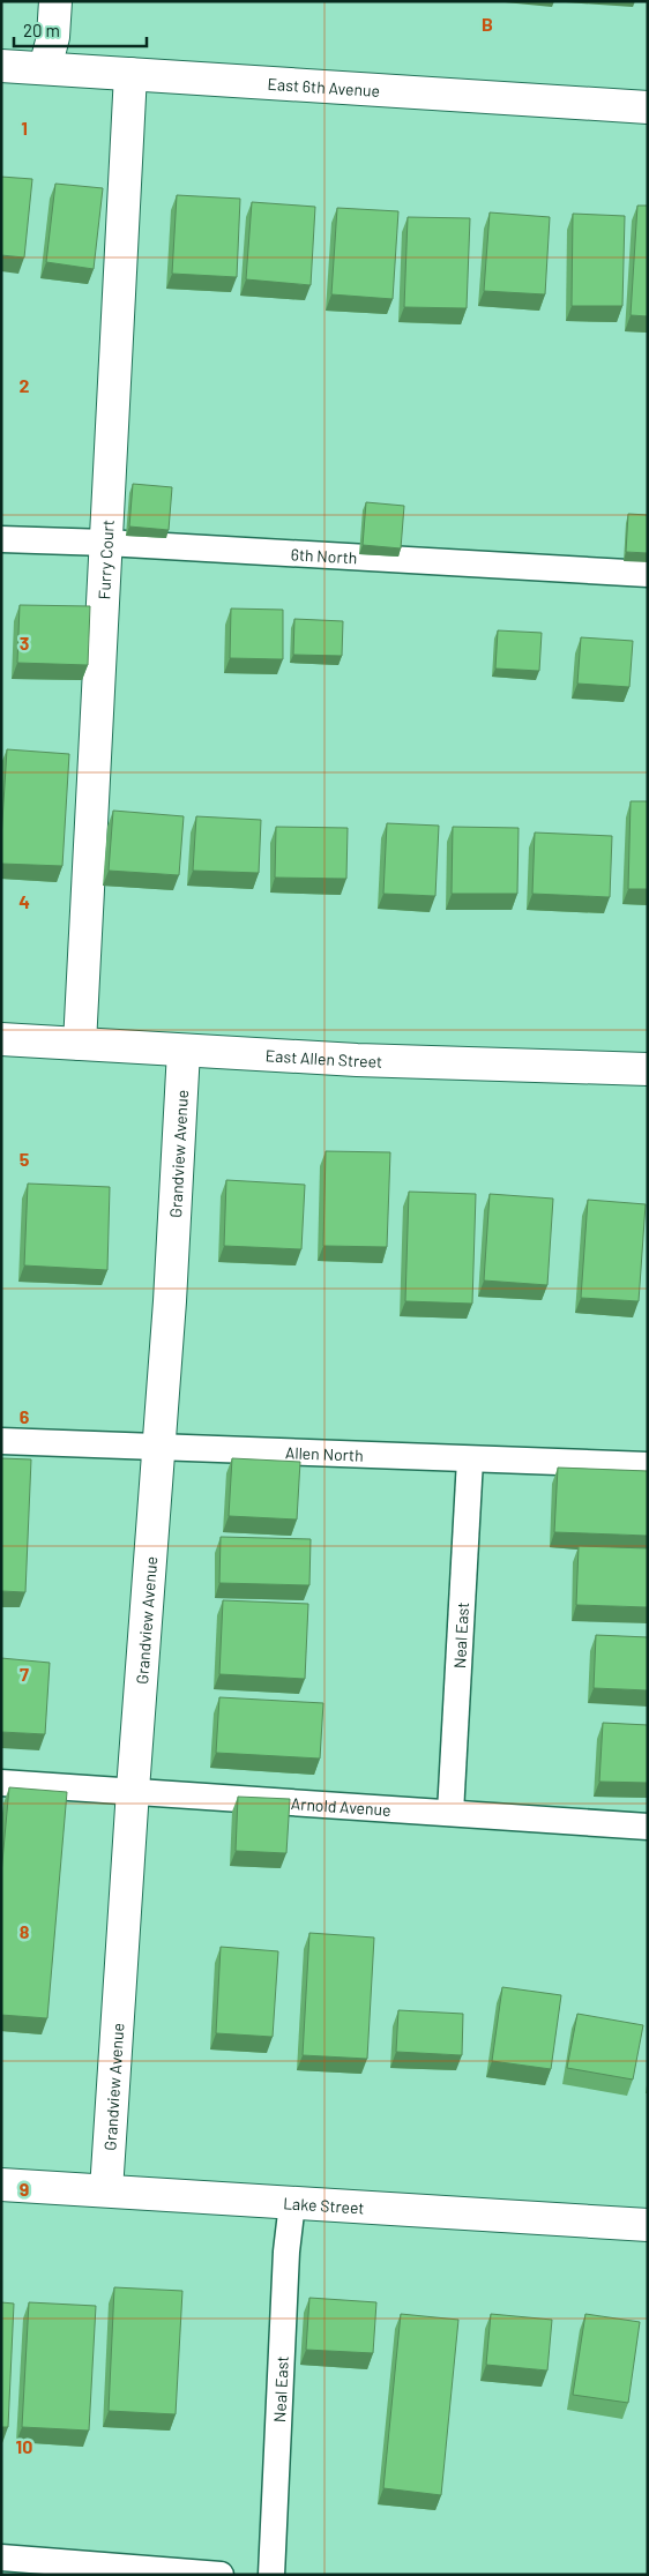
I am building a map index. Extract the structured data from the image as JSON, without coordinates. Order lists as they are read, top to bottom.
{
  "streets": {
    "street": [
      "East 6th Avenue",
      "Furry Court",
      "East Allen Street",
      "Grandview Avenue",
      "Lake Street"
    ],
    "lane": [
      "6th North",
      "Allen North",
      "Neal East",
      "Arnold Avenue"
    ]
  },
  "crossings": [
    ["East 6th Avenue", "Furry Court"],
    ["6th North", "Furry Court"],
    ["Furry Court", "East Allen Street"],
    ["East Allen Street", "Grandview Avenue"],
    ["Grandview Avenue", "Allen North"],
    ["Grandview Avenue", "Arnold Avenue"],
    ["Grandview Avenue", "Lake Street"],
    ["Allen North", "Neal East"],
    ["Neal East", "Arnold Avenue"],
    ["Neal East", "Lake Street"]
  ],
  "scale_bar": "20 m",
  "grid": {
    "columns": ["B"],
    "rows": [
      "1",
      "2",
      "3",
      "4",
      "5",
      "6",
      "7",
      "8",
      "9",
      "10"
    ]
  }
}
